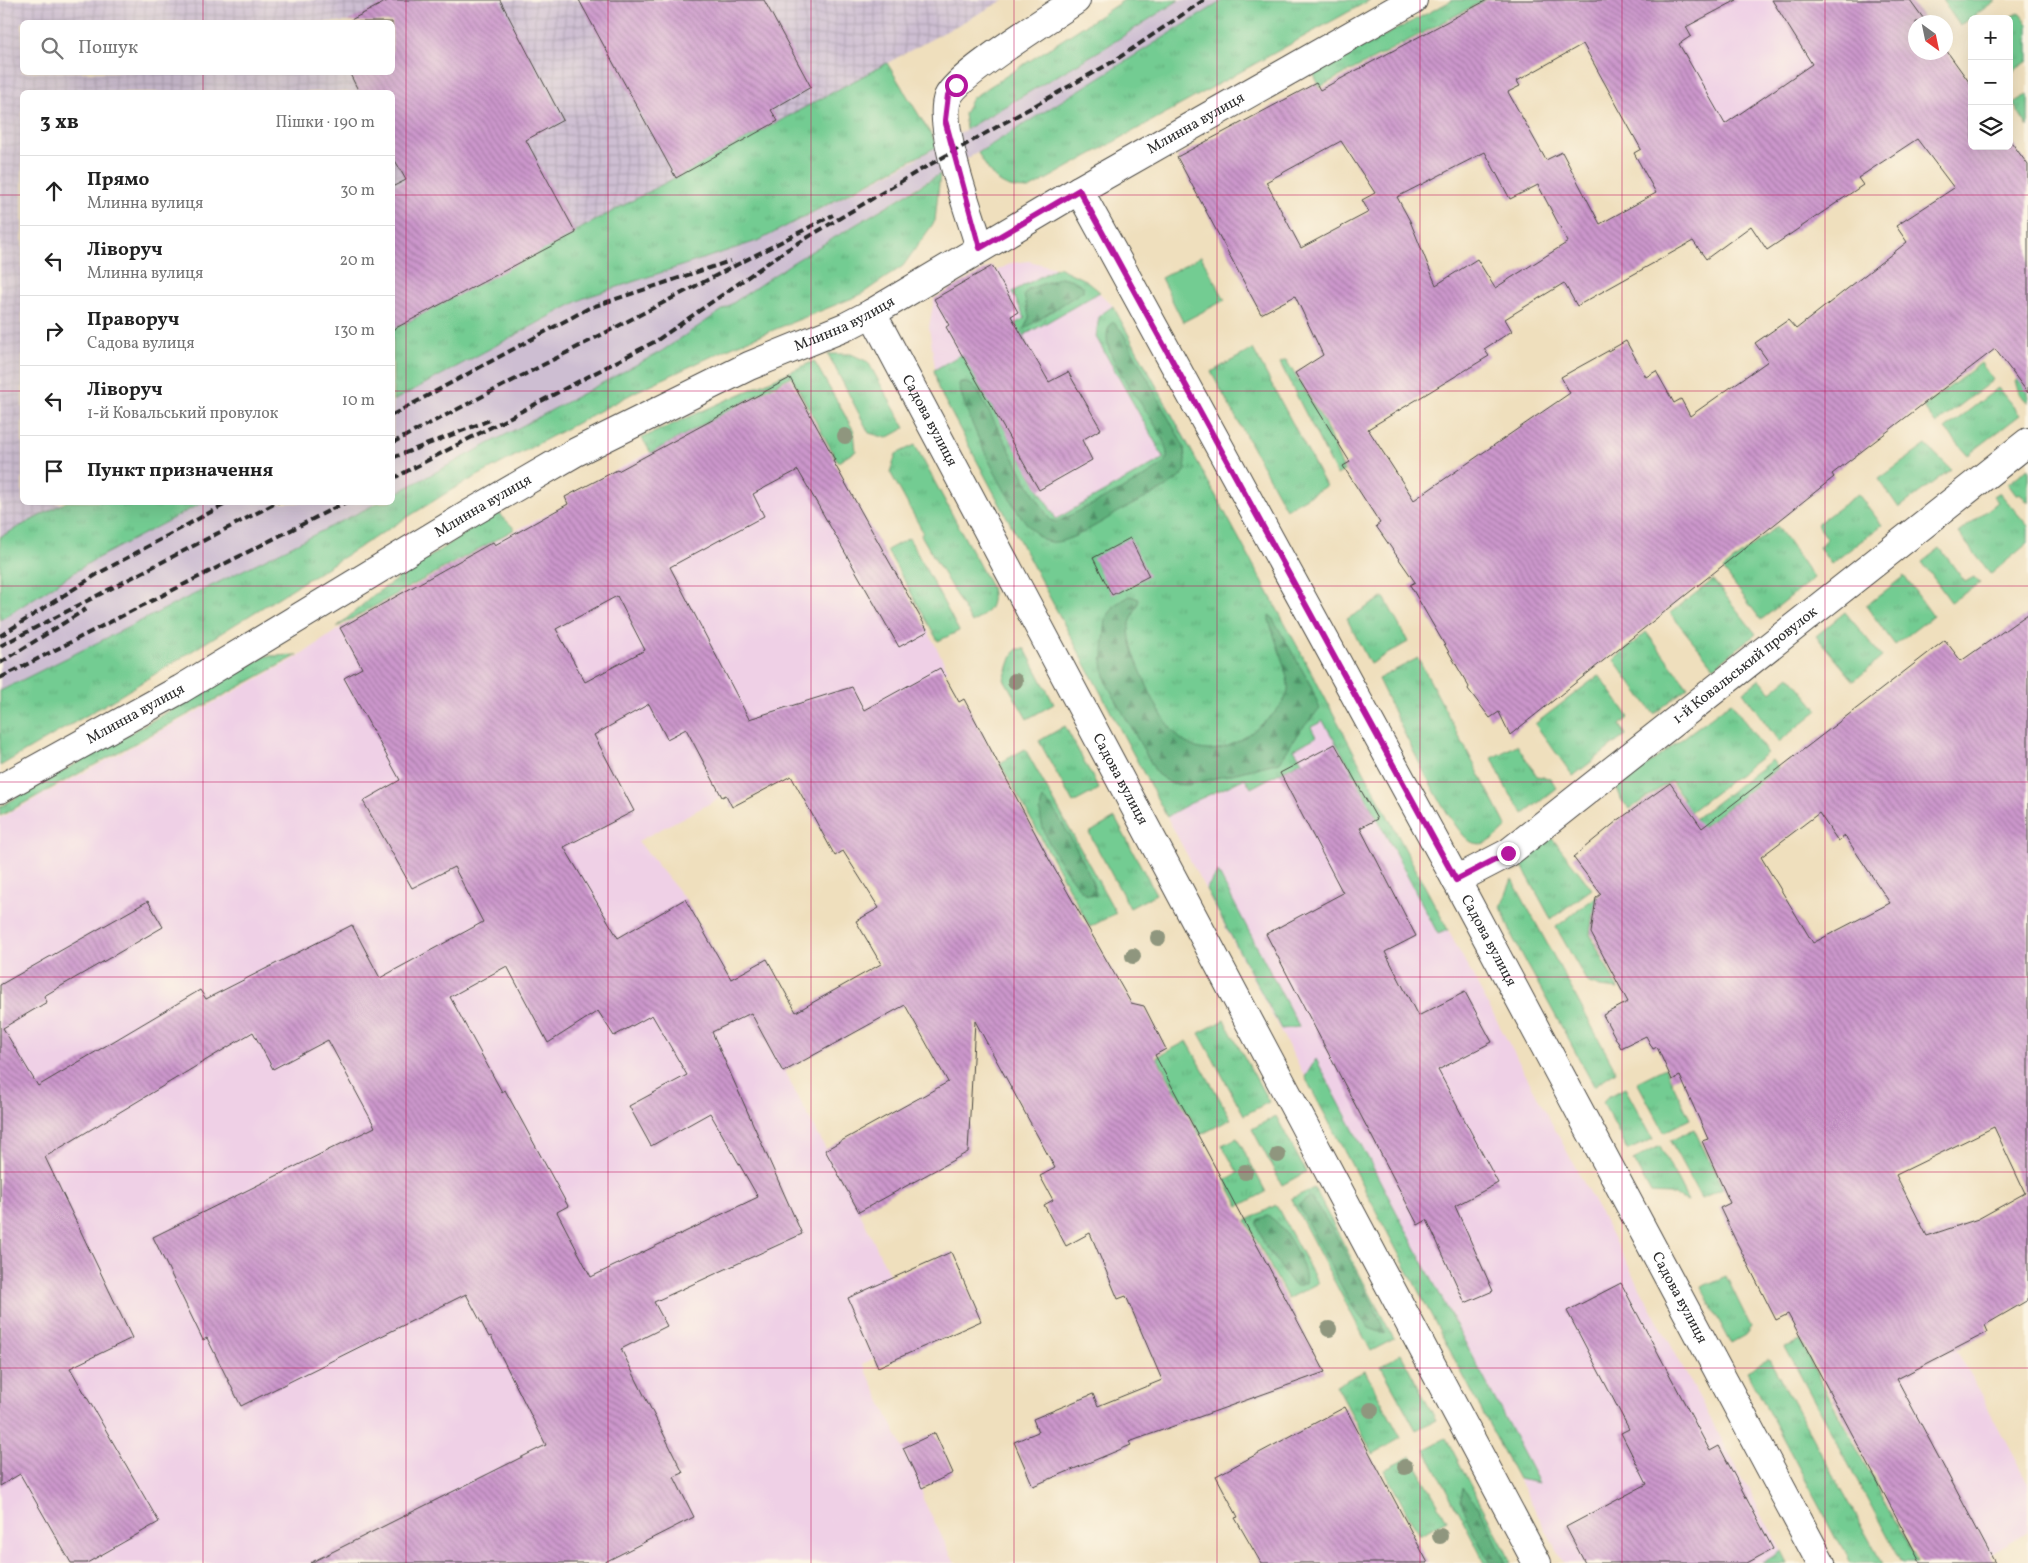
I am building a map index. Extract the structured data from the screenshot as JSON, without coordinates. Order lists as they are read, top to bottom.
{
  "streets": {
    "street": ["Млинна вулиця", "Садова вулиця", "1-й Ковальський провулок"]
  },
  "crossings": [
    ["Млинна вулиця", "Садова вулиця"],
    ["Садова вулиця", "1-й Ковальський провулок"]
  ],
  "north": "bottom right",
  "page": {
    "map_buttons": ["+", "−"],
    "search": "Пошук",
    "heading": ["3 хв", "Пішки · 190 m"],
    "list": [
      ["Прямо", "Млинна вулиця", "30 m"],
      ["Ліворуч", "Млинна вулиця", "20 m"],
      ["Праворуч", "Садова вулиця", "130 m"],
      ["Ліворуч", "1-й Ковальський провулок", "10 m"],
      "Пункт призначення"
    ]
  }
}
